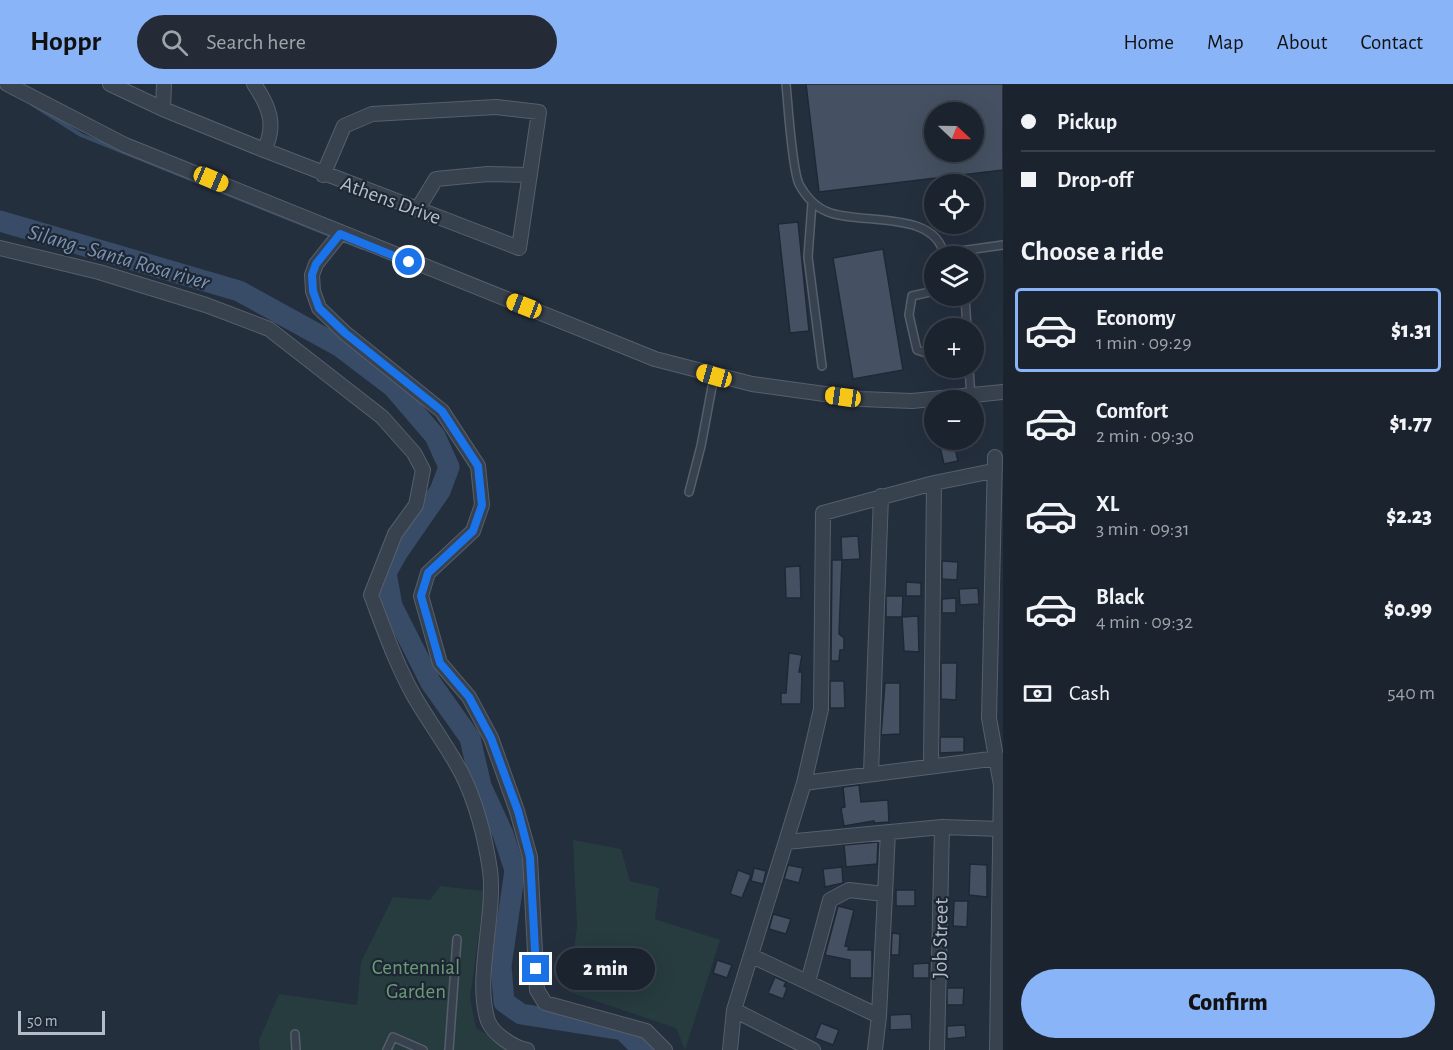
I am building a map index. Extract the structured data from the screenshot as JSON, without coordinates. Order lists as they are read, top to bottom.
{
  "streets": {
    "street": ["Athens Drive", "Job Street"]
  },
  "water": ["Silang - Santa Rosa river"],
  "parks": ["Centennial Garden"],
  "scale_bar": "50 m",
  "north": "right",
  "page": {
    "header": "Hoppr",
    "search": "Search here",
    "nav": [
      "Home",
      "Map",
      "About",
      "Contact"
    ],
    "banner": ["Pickup", "Drop-off"],
    "map_buttons": ["+", "−"],
    "heading": "Choose a ride",
    "list": [
      {
        "name": "Economy",
        "note": "1 min · 09:29",
        "value": "$1.31"
      },
      {
        "name": "Comfort",
        "note": "2 min · 09:30",
        "value": "$1.77"
      },
      {
        "name": "XL",
        "note": "3 min · 09:31",
        "value": "$2.23"
      },
      {
        "name": "Black",
        "note": "4 min · 09:32",
        "value": "$0.99"
      }
    ],
    "pay": ["Cash", "540 m"],
    "bubble": "2 min",
    "buttons": "Confirm",
    "scale": "50 m"
  }
}
